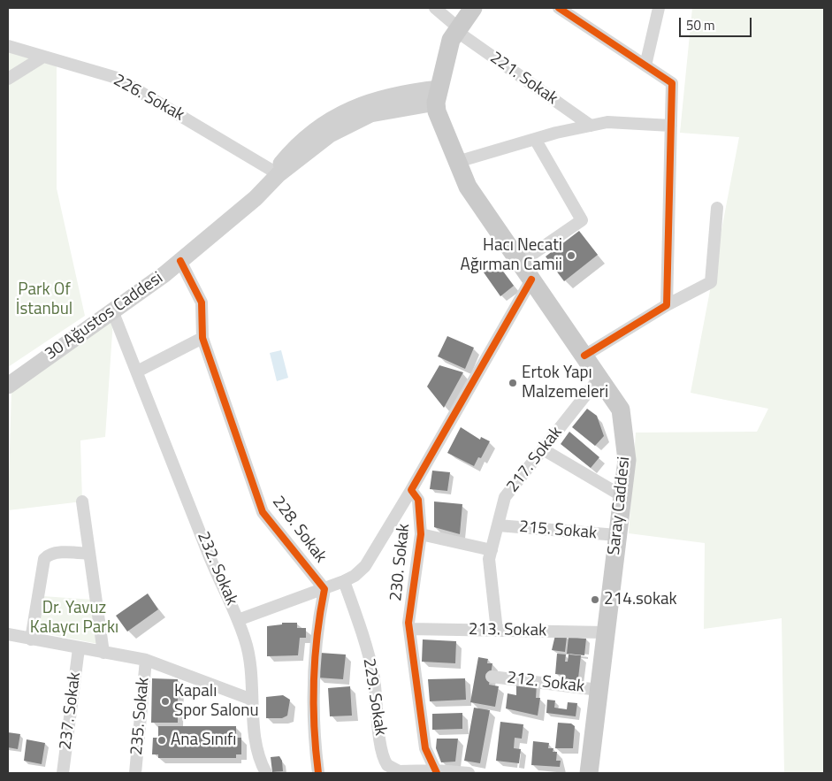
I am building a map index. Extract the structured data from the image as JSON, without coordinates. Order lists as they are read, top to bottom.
{
  "streets": {
    "main road": ["30 Ağustos Caddesi", "Saray Caddesi"],
    "street": [
      "221. Sokak",
      "226. Sokak",
      "217. Sokak",
      "228. Sokak",
      "215. Sokak",
      "230. Sokak",
      "232. Sokak",
      "213. Sokak",
      "212. Sokak",
      "229. Sokak",
      "237. Sokak",
      "235. Sokak"
    ]
  },
  "crossings": [
    ["221. Sokak", "Saray Caddesi"],
    ["226. Sokak", "30 Ağustos Caddesi"],
    ["30 Ağustos Caddesi", "Saray Caddesi"],
    ["30 Ağustos Caddesi", "228. Sokak"],
    ["30 Ağustos Caddesi", "232. Sokak"],
    ["217. Sokak", "Saray Caddesi"],
    ["217. Sokak", "215. Sokak"],
    ["217. Sokak", "213. Sokak"],
    ["Saray Caddesi", "215. Sokak"],
    ["Saray Caddesi", "213. Sokak"],
    ["Saray Caddesi", "212. Sokak"],
    ["230. Sokak", "213. Sokak"],
    ["230. Sokak", "229. Sokak"]
  ],
  "parks": ["Park Of İstanbul", "Dr. Yavuz Kalaycı Parkı"],
  "places": [
    "Hacı Necati Ağırman Camii",
    "Ertok Yapı Malzemeleri",
    "214.sokak",
    "Kapalı Spor Salonu",
    "Ana Sınıfı"
  ],
  "scale_bar": "50 m"
}
